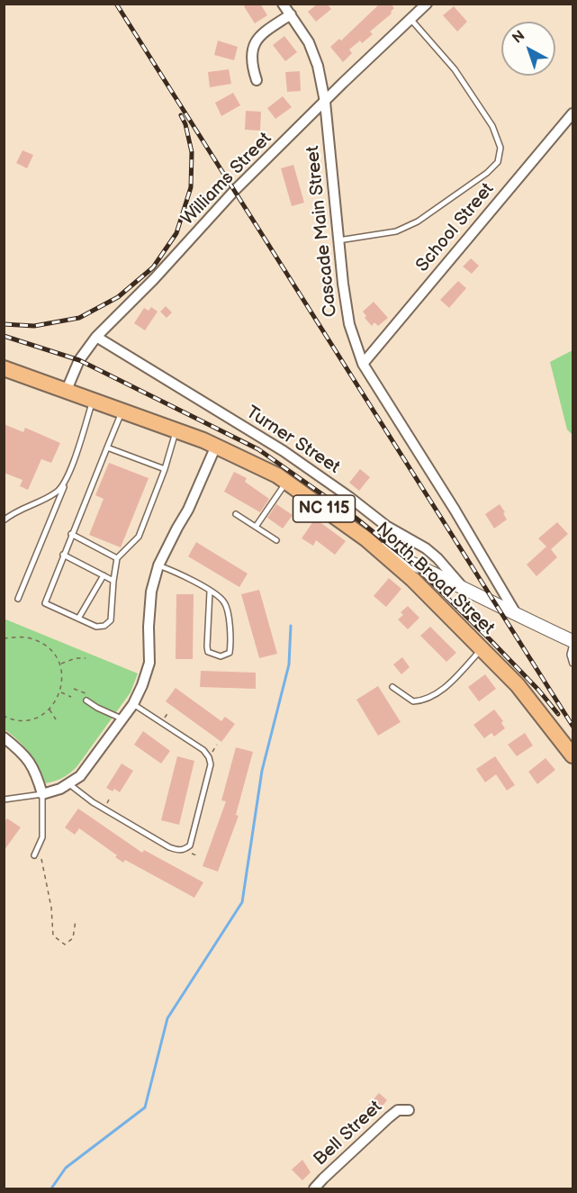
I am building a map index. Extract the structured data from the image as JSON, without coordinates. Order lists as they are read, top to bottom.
{
  "streets": {
    "main road": ["NC 115", "North Broad Street"],
    "street": [
      "Williams Street",
      "School Street",
      "Cascade Main Street",
      "Turner Street",
      "Bell Street"
    ]
  },
  "crossings": [
    ["Williams Street", "Cascade Main Street"],
    ["Williams Street", "Turner Street"],
    ["Williams Street", "North Broad Street"],
    ["School Street", "Cascade Main Street"]
  ],
  "north": "top left"
}
